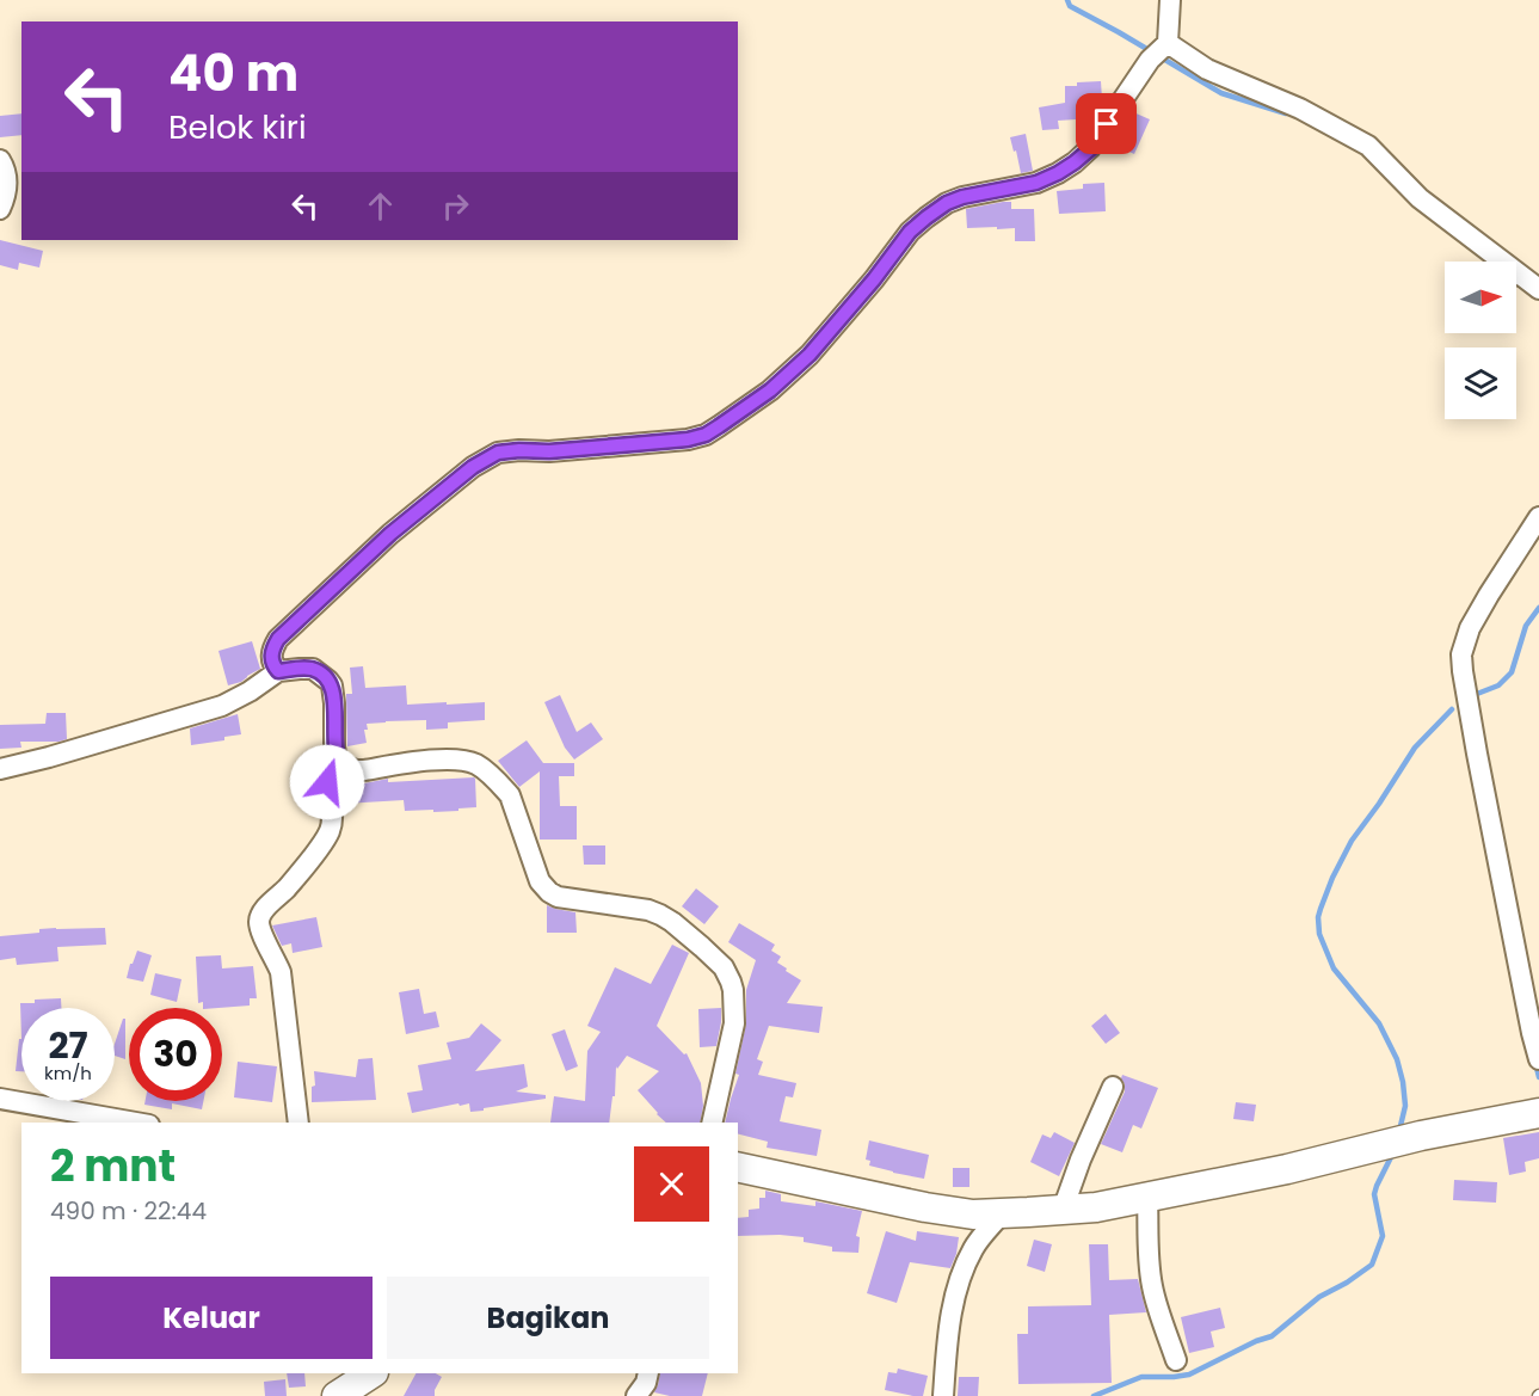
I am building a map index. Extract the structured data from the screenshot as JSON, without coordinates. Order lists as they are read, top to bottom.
{
  "north": "right",
  "page": {
    "turn": ["40 m", "Belok kiri"],
    "speed": "27 km/h",
    "limit": "30",
    "heading": ["2 mnt", "490 m · 22:44"],
    "buttons": ["Keluar", "Bagikan"]
  }
}
